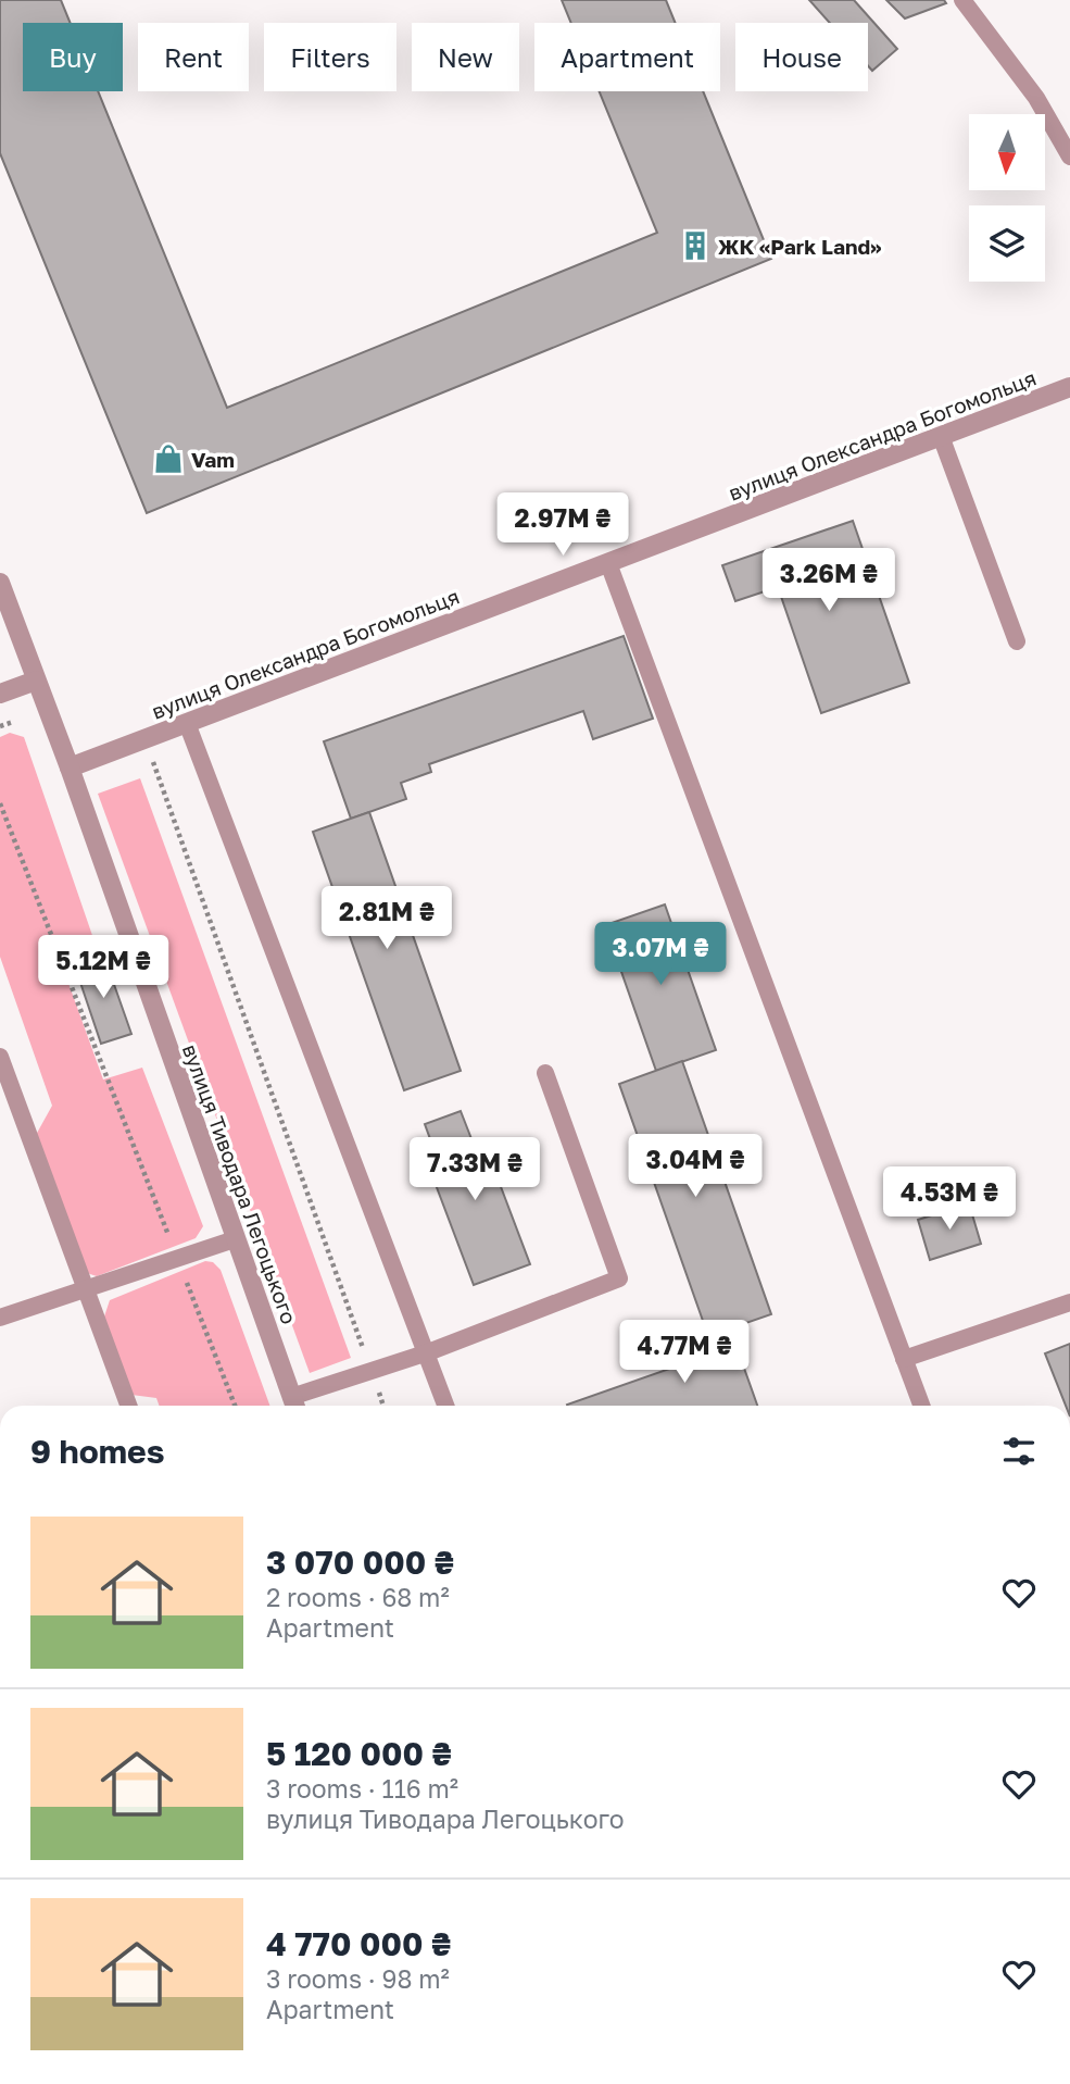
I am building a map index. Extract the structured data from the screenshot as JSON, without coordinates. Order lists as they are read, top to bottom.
{
  "streets": {
    "street": ["вулиця Олександра Богомольця", "вулиця Тиводара Легоцького"]
  },
  "crossings": [
    ["вулиця Олександра Богомольця", "вулиця Тиводара Легоцького"]
  ],
  "places": {
    "building": ["ЖК «Park Land»"],
    "shop": ["Vam"]
  },
  "north": "bottom",
  "page": {
    "chip": [
      "Buy",
      "Rent",
      "Filters",
      "New",
      "Apartment",
      "House"
    ],
    "price": [
      "2.97M ₴",
      "3.26M ₴",
      "2.81M ₴",
      "3.07M ₴",
      "5.12M ₴",
      "3.04M ₴",
      "7.33M ₴",
      "4.53M ₴",
      "4.77M ₴"
    ],
    "heading": "9 homes",
    "list": [
      {
        "name": "3 070 000 ₴",
        "note": "2 rooms · 68 m² · Apartment"
      },
      {
        "name": "5 120 000 ₴",
        "note": "3 rooms · 116 m² · вулиця Тиводара Легоцького"
      },
      {
        "name": "4 770 000 ₴",
        "note": "3 rooms · 98 m² · Apartment"
      }
    ]
  }
}
